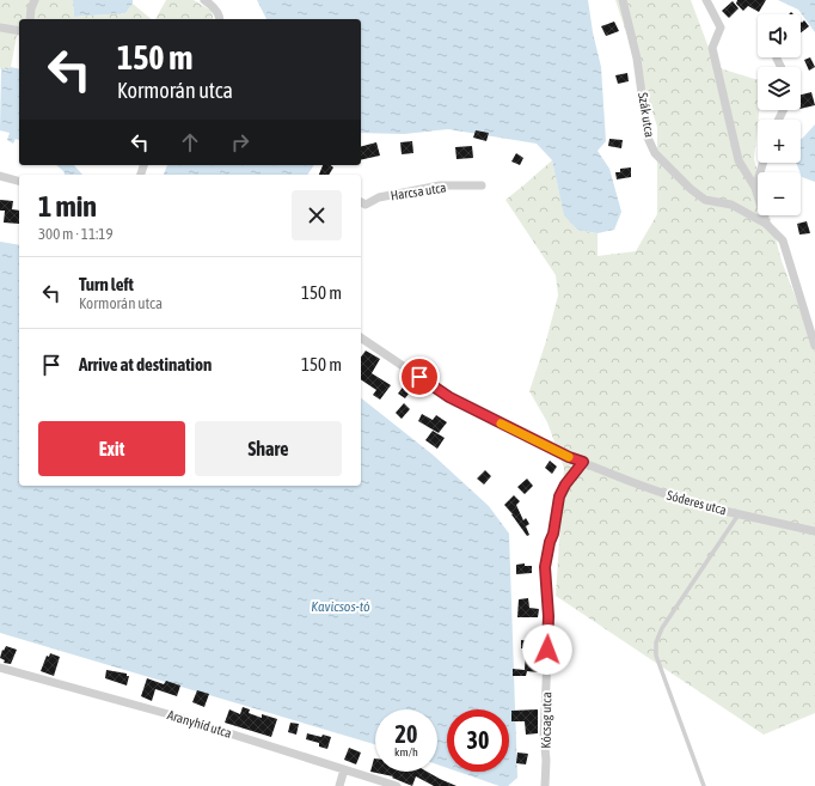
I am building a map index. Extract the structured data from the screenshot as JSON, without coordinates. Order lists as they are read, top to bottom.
{
  "streets": {
    "street": [
      "Szák utca",
      "Harcsa utca",
      "Sóderes utca",
      "Kócsag utca",
      "Aranyhíd utca"
    ]
  },
  "crossings": [
    ["Sóderes utca", "Kócsag utca"]
  ],
  "water": ["Kavicsos-tó"],
  "page": {
    "map_buttons": ["+", "−"],
    "turn": ["150 m", "Kormorán utca"],
    "heading": ["1 min", "300 m · 11:19"],
    "list": [
      {
        "name": "Turn left",
        "note": "Kormorán utca",
        "value": "150 m"
      },
      {
        "name": "Arrive at destination",
        "value": "150 m"
      }
    ],
    "buttons": ["Exit", "Share"],
    "speed": "20 km/h",
    "limit": "30"
  }
}
